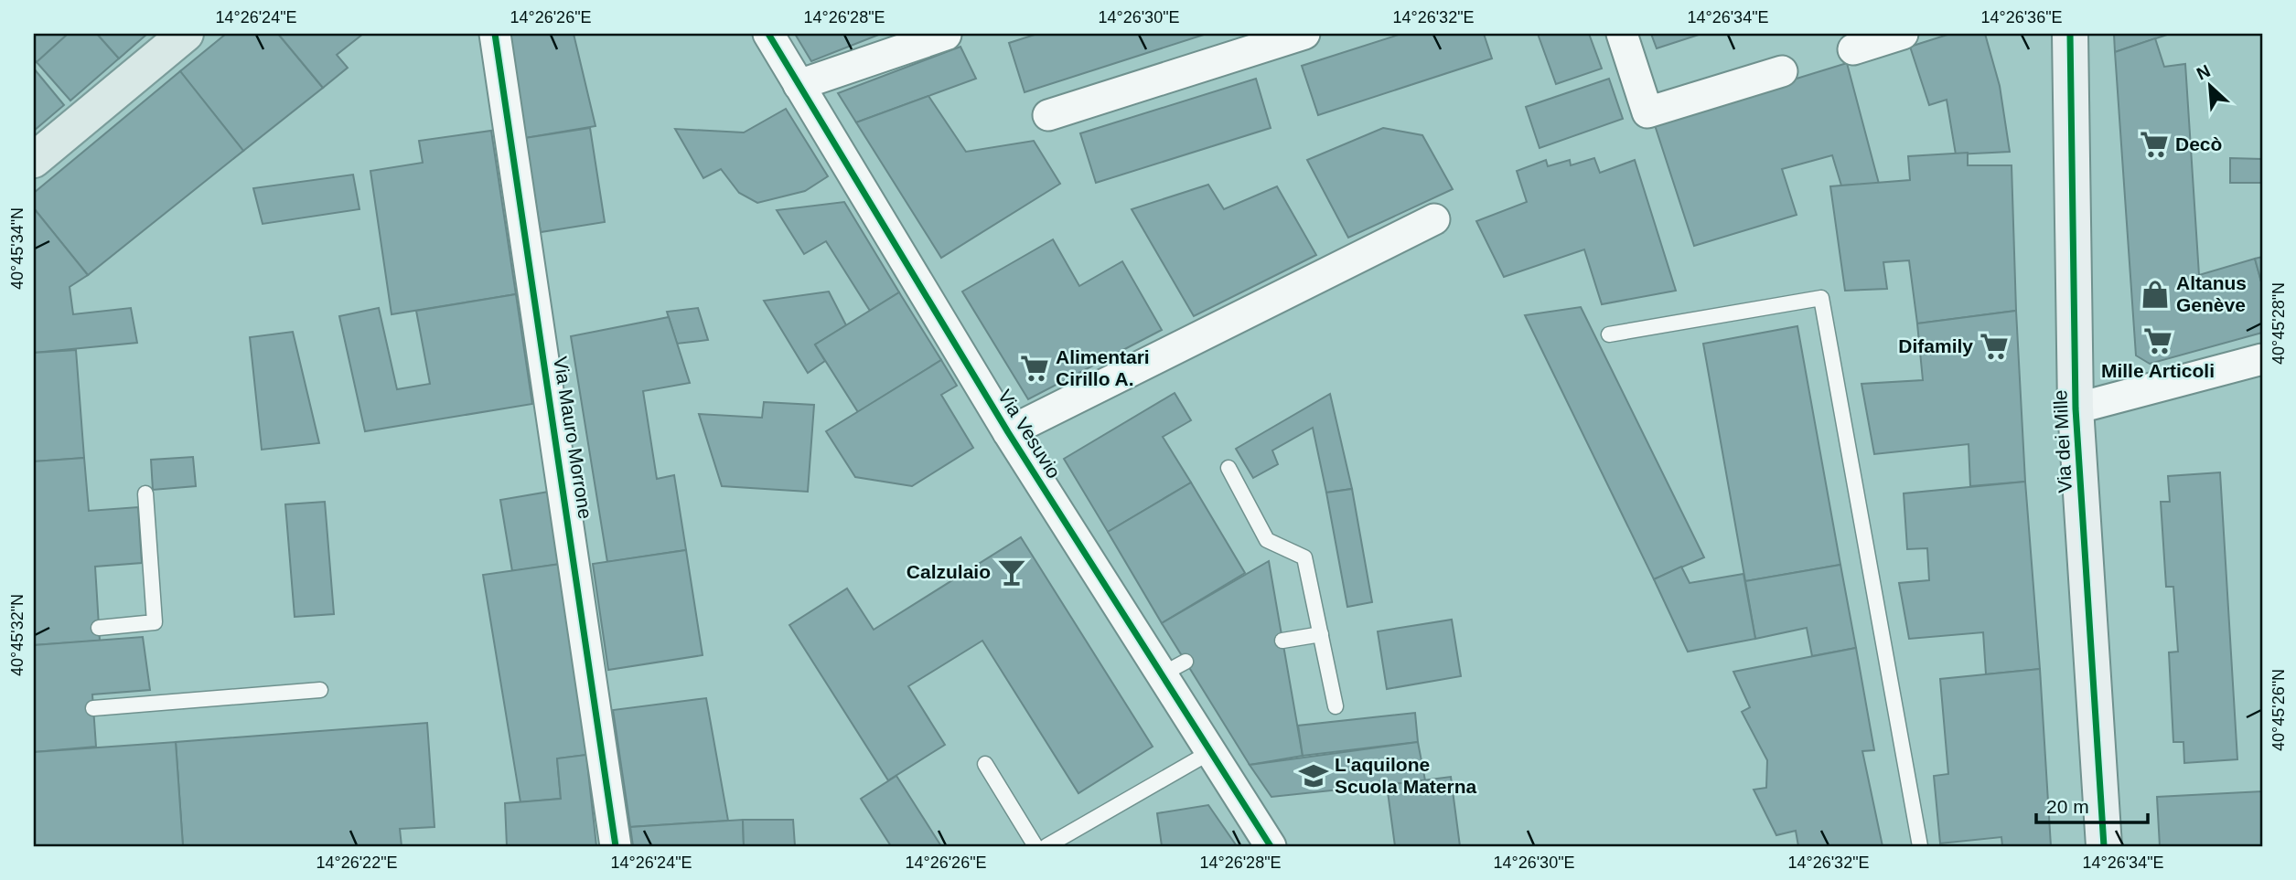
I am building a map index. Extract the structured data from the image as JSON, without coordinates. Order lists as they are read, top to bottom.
{
  "streets": {
    "street": ["Via Vesuvio", "Via Mauro Morrone", "Via dei Mille"]
  },
  "places": {
    "supermarket": [
      "Decò",
      "Mille Articoli",
      "Difamily",
      "Alimentari Cirillo A."
    ],
    "shop": ["Altanus Genève"],
    "bar": ["Calzulaio"],
    "school or university": ["L'aquilone Scuola Materna"]
  },
  "scale_bar": "20 m",
  "north": "top left",
  "coordinates": [
    "14°26'24\"E",
    "14°26'26\"E",
    "14°26'28\"E",
    "14°26'30\"E",
    "14°26'32\"E",
    "14°26'34\"E",
    "14°26'36\"E",
    "40°45'34\"N",
    "40°45'28\"N",
    "40°45'32\"N",
    "40°45'26\"N",
    "14°26'22\"E"
  ]
}
